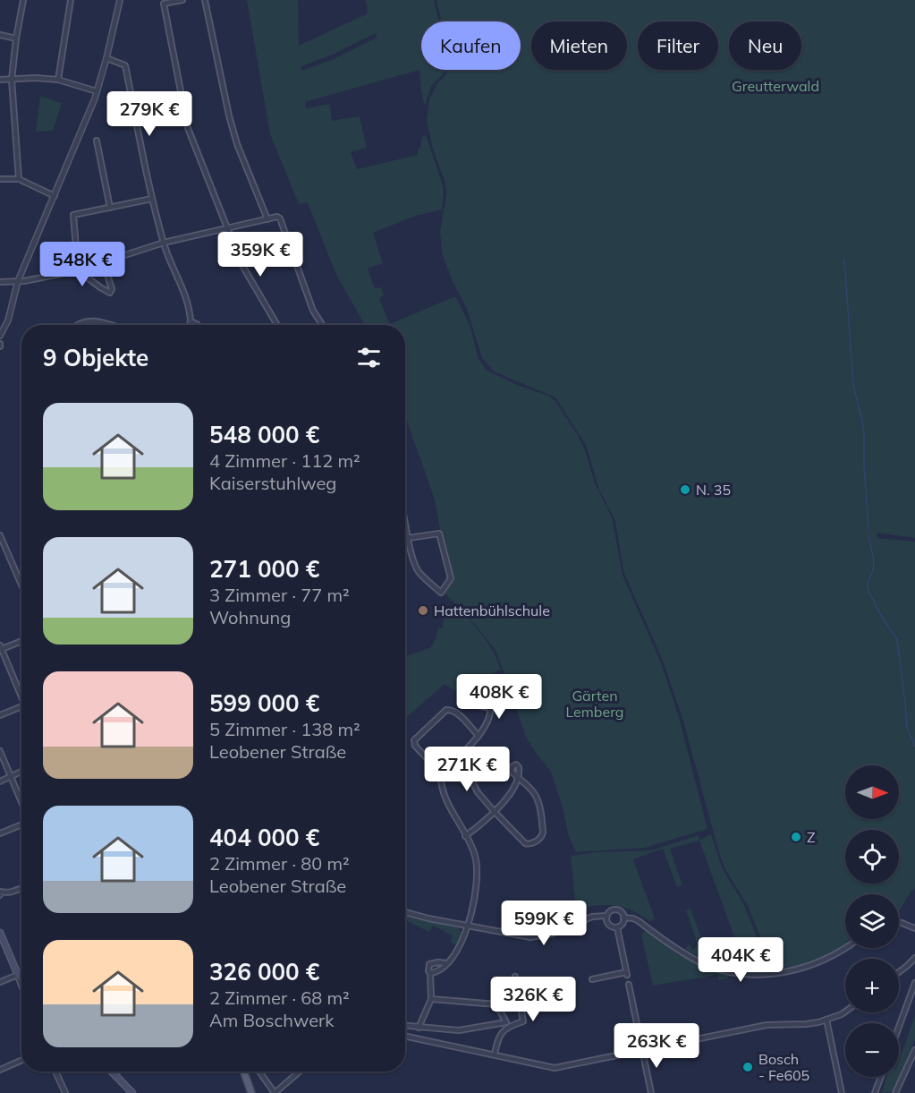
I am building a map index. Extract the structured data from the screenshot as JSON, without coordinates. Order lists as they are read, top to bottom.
{
  "parks": ["Greutterwald", "Gärten Lemberg"],
  "places": [
    "N. 35",
    "Hattenbühlschule",
    "Z",
    "Bosch - Fe605"
  ],
  "north": "right",
  "page": {
    "chip": [
      "Kaufen",
      "Mieten",
      "Filter",
      "Neu"
    ],
    "price": [
      "279K €",
      "359K €",
      "548K €",
      "408K €",
      "271K €",
      "599K €",
      "404K €",
      "326K €",
      "263K €"
    ],
    "heading": "9 Objekte",
    "list": [
      {
        "name": "548 000 €",
        "note": "4 Zimmer · 112 m² · Kaiserstuhlweg"
      },
      {
        "name": "271 000 €",
        "note": "3 Zimmer · 77 m² · Wohnung"
      },
      {
        "name": "599 000 €",
        "note": "5 Zimmer · 138 m² · Leobener Straße"
      },
      {
        "name": "404 000 €",
        "note": "2 Zimmer · 80 m² · Leobener Straße"
      },
      {
        "name": "326 000 €",
        "note": "2 Zimmer · 68 m² · Am Boschwerk"
      }
    ],
    "map_buttons": ["+", "−"]
  }
}
